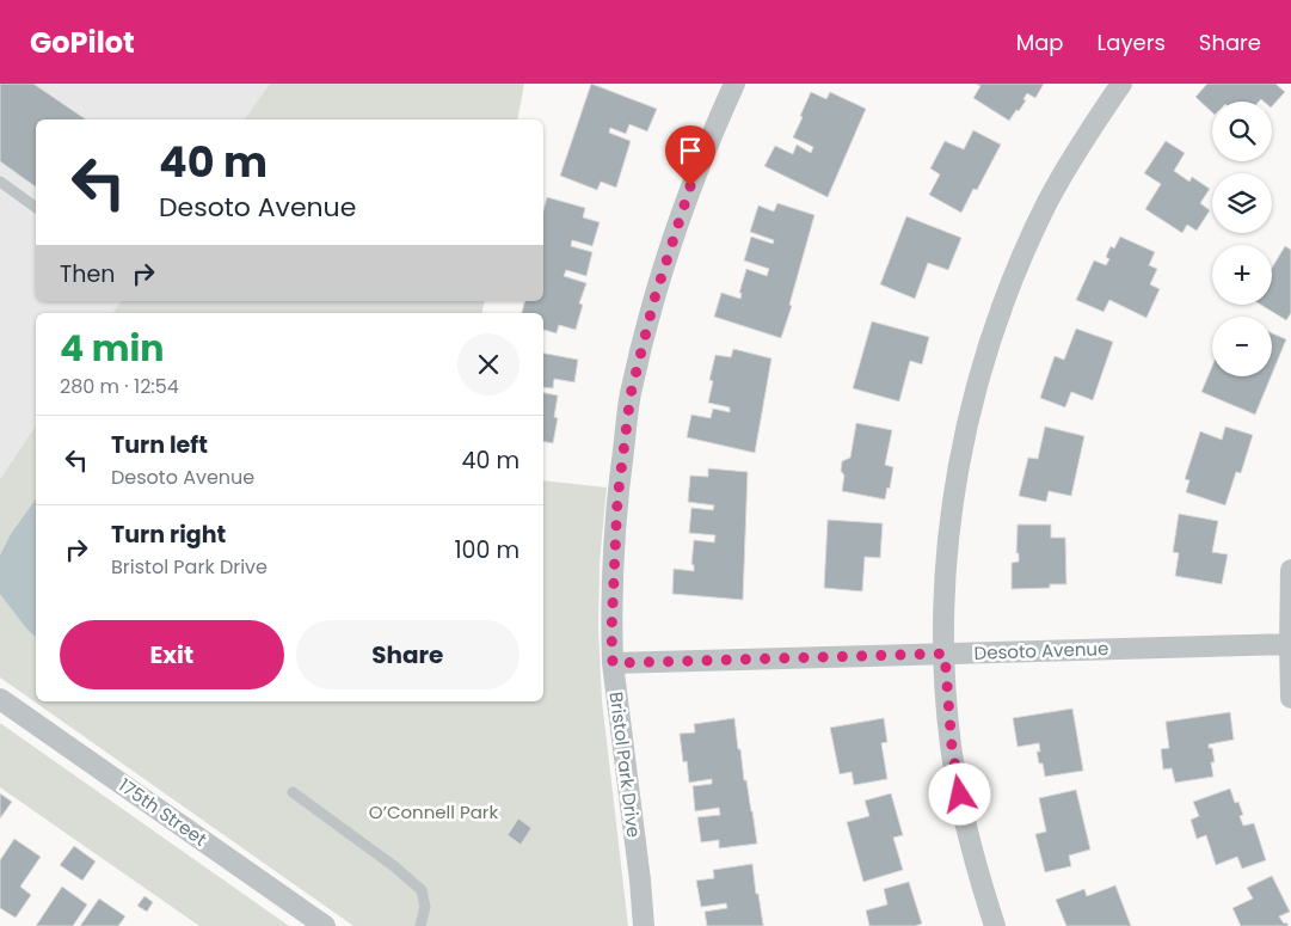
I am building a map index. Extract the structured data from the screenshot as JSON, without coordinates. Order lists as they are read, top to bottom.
{
  "streets": {
    "street": ["Desoto Avenue", "Bristol Park Drive", "175th Street"]
  },
  "crossings": [
    ["Desoto Avenue", "Bristol Park Drive"]
  ],
  "parks": ["O’Connell Park"],
  "page": {
    "header": "GoPilot",
    "nav": ["Map", "Layers", "Share"],
    "map_buttons": ["+", "−"],
    "turn": ["40 m", "Desoto Avenue"],
    "then": "Then",
    "heading": ["4 min", "280 m · 12:54"],
    "list": [
      {
        "name": "Turn left",
        "note": "Desoto Avenue",
        "value": "40 m"
      },
      {
        "name": "Turn right",
        "note": "Bristol Park Drive",
        "value": "100 m"
      }
    ],
    "buttons": ["Exit", "Share"]
  }
}
